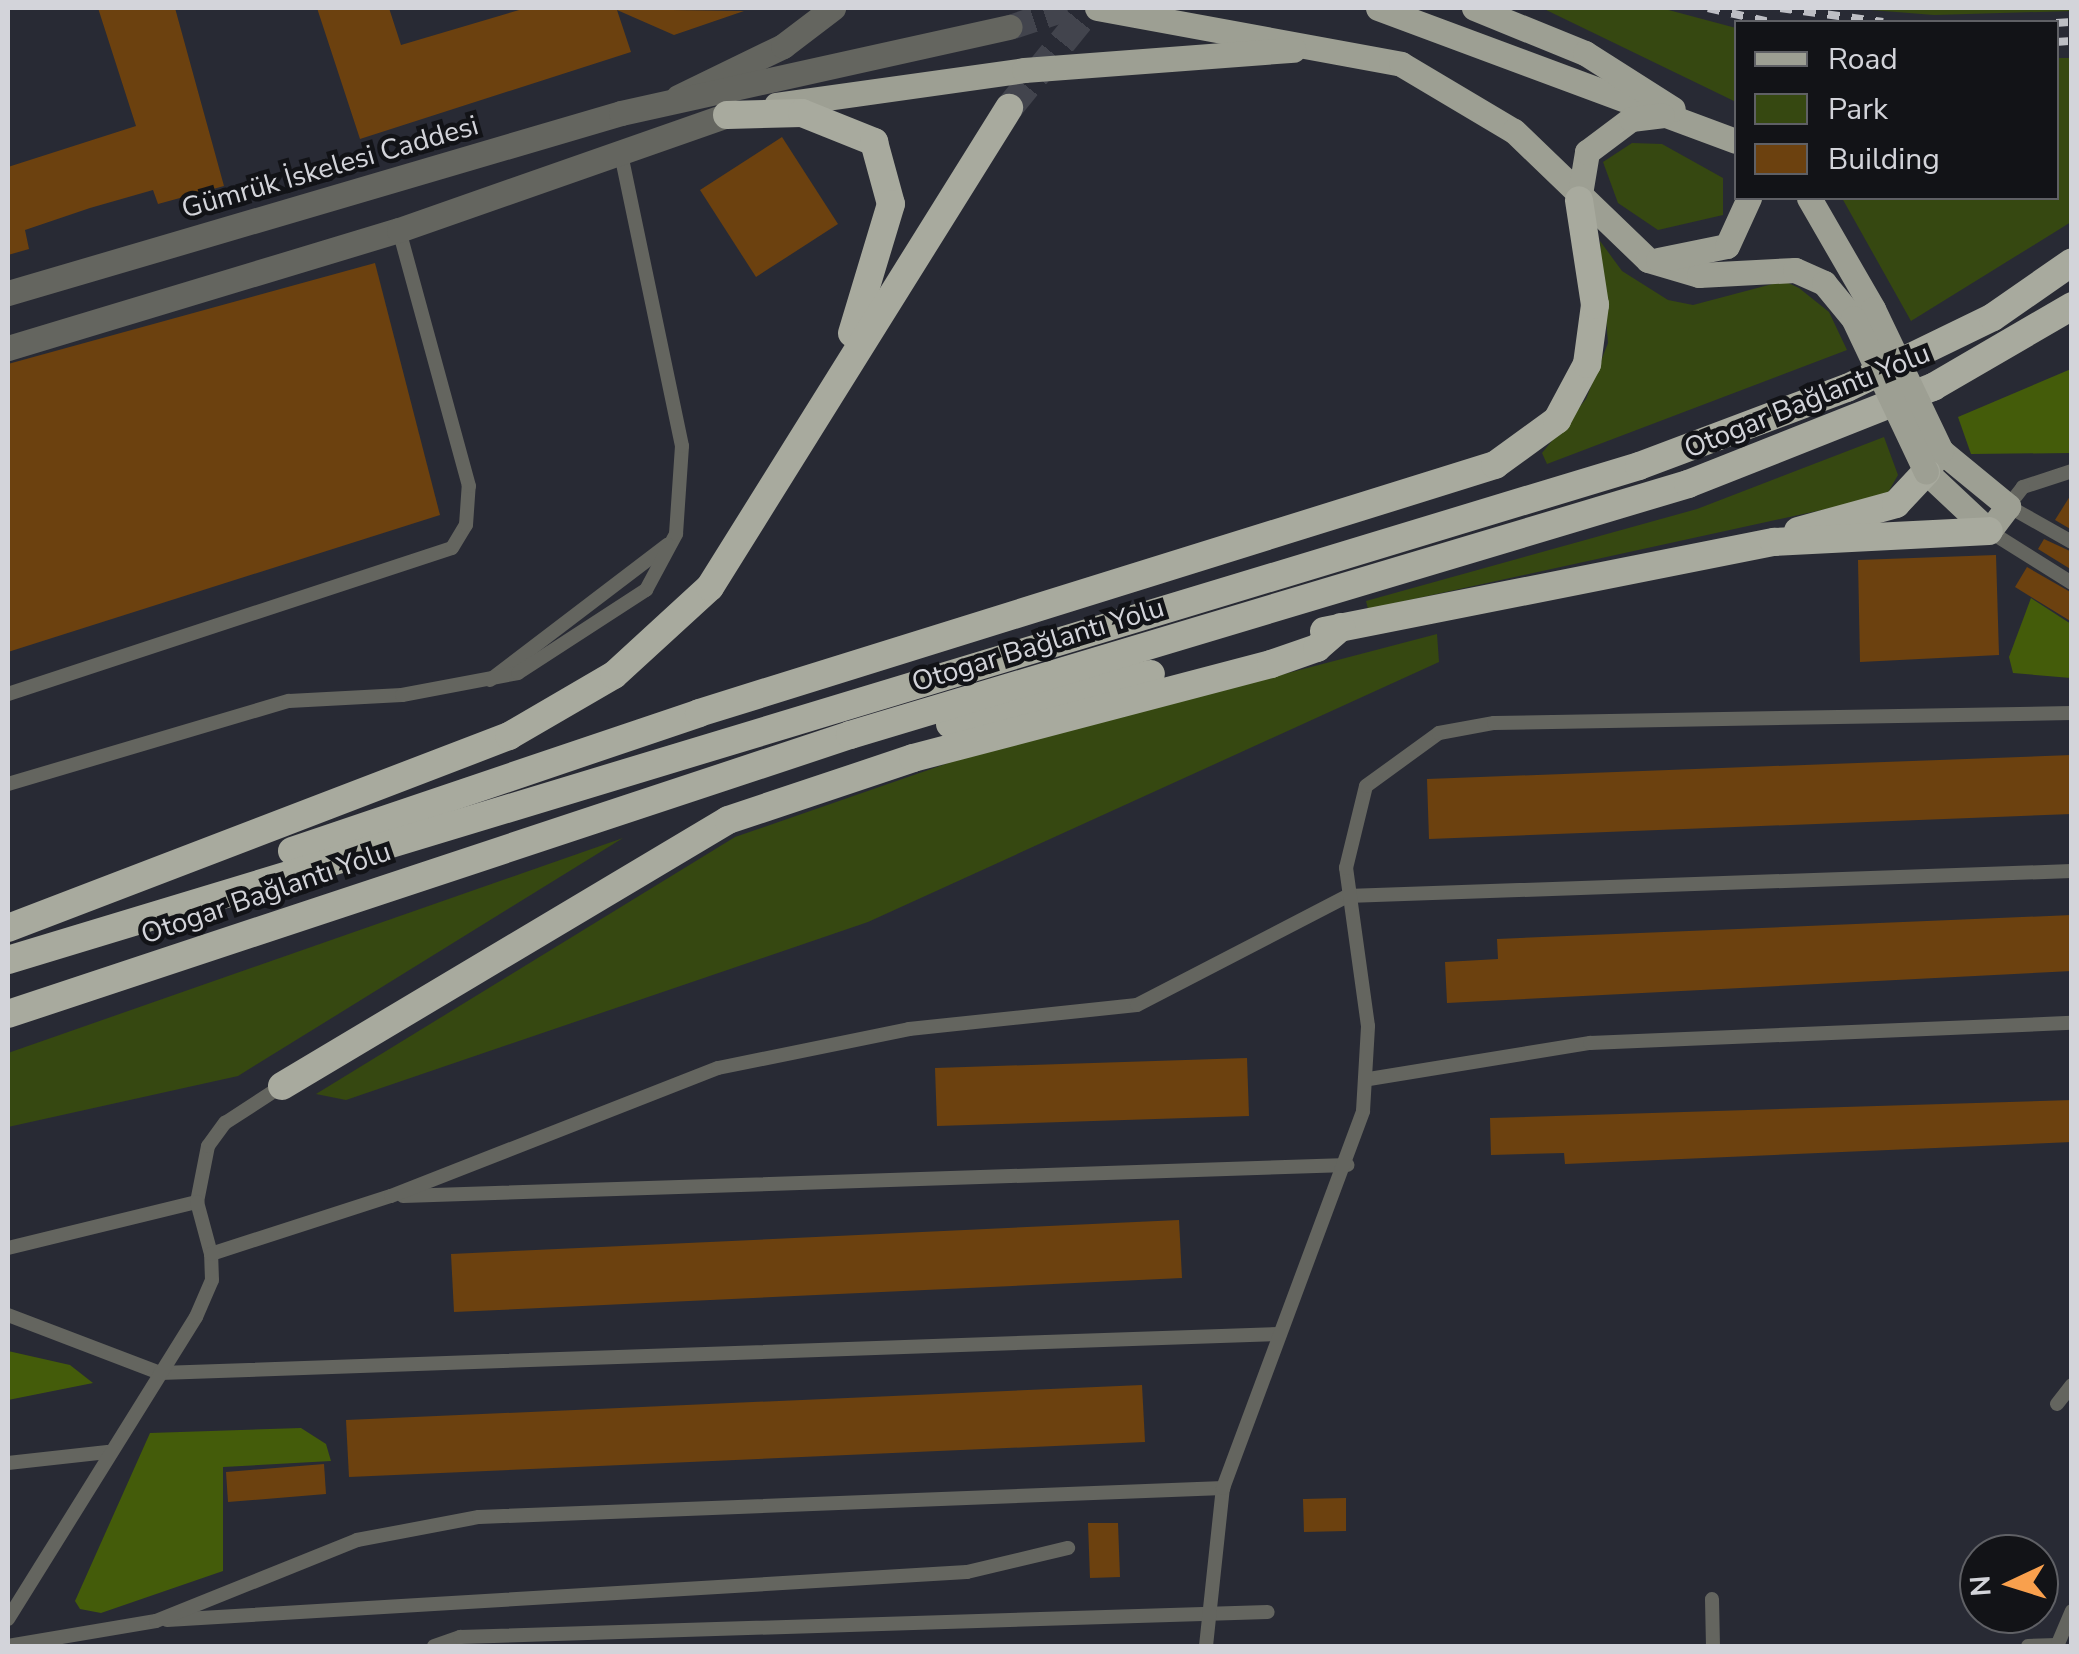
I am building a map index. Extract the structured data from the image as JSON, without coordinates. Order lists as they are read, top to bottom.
{
  "streets": {
    "highway": ["Otogar Bağlantı Yolu"],
    "street": ["Gümrük İskelesi Caddesi"]
  },
  "legend": ["Road", "Park", "Building"],
  "north": "left"
}
